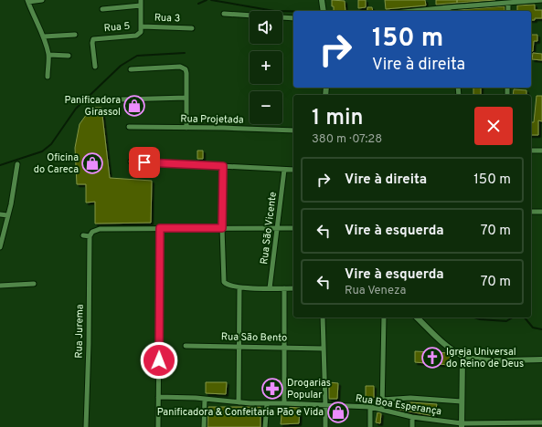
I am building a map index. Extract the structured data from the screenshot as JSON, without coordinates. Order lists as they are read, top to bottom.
{
  "streets": {
    "street": [
      "Rua 3",
      "Rua 5",
      "Rua Projetada",
      "Rua São Vicente",
      "Rua Jurema",
      "Rua São Bento",
      "Rua Boa Esperança"
    ]
  },
  "crossings": [
    ["Rua 3", "Rua 5"]
  ],
  "places": {
    "shop": ["Panificadora Girassol", "Oficina do Careca", "Panificadora & Confeitaria Pão e Vida"],
    "church": ["Igreja Universal do Reino de Deus"],
    "pharmacy": ["Drogarias Popular"]
  },
  "page": {
    "map_buttons": ["+", "−"],
    "turn": ["150 m", "Vire à direita"],
    "heading": ["1 min", "380 m · 07:28"],
    "list": [
      {
        "name": "Vire à direita",
        "value": "150 m"
      },
      {
        "name": "Vire à esquerda",
        "value": "70 m"
      },
      {
        "name": "Vire à esquerda",
        "note": "Rua Veneza",
        "value": "70 m"
      }
    ]
  }
}
